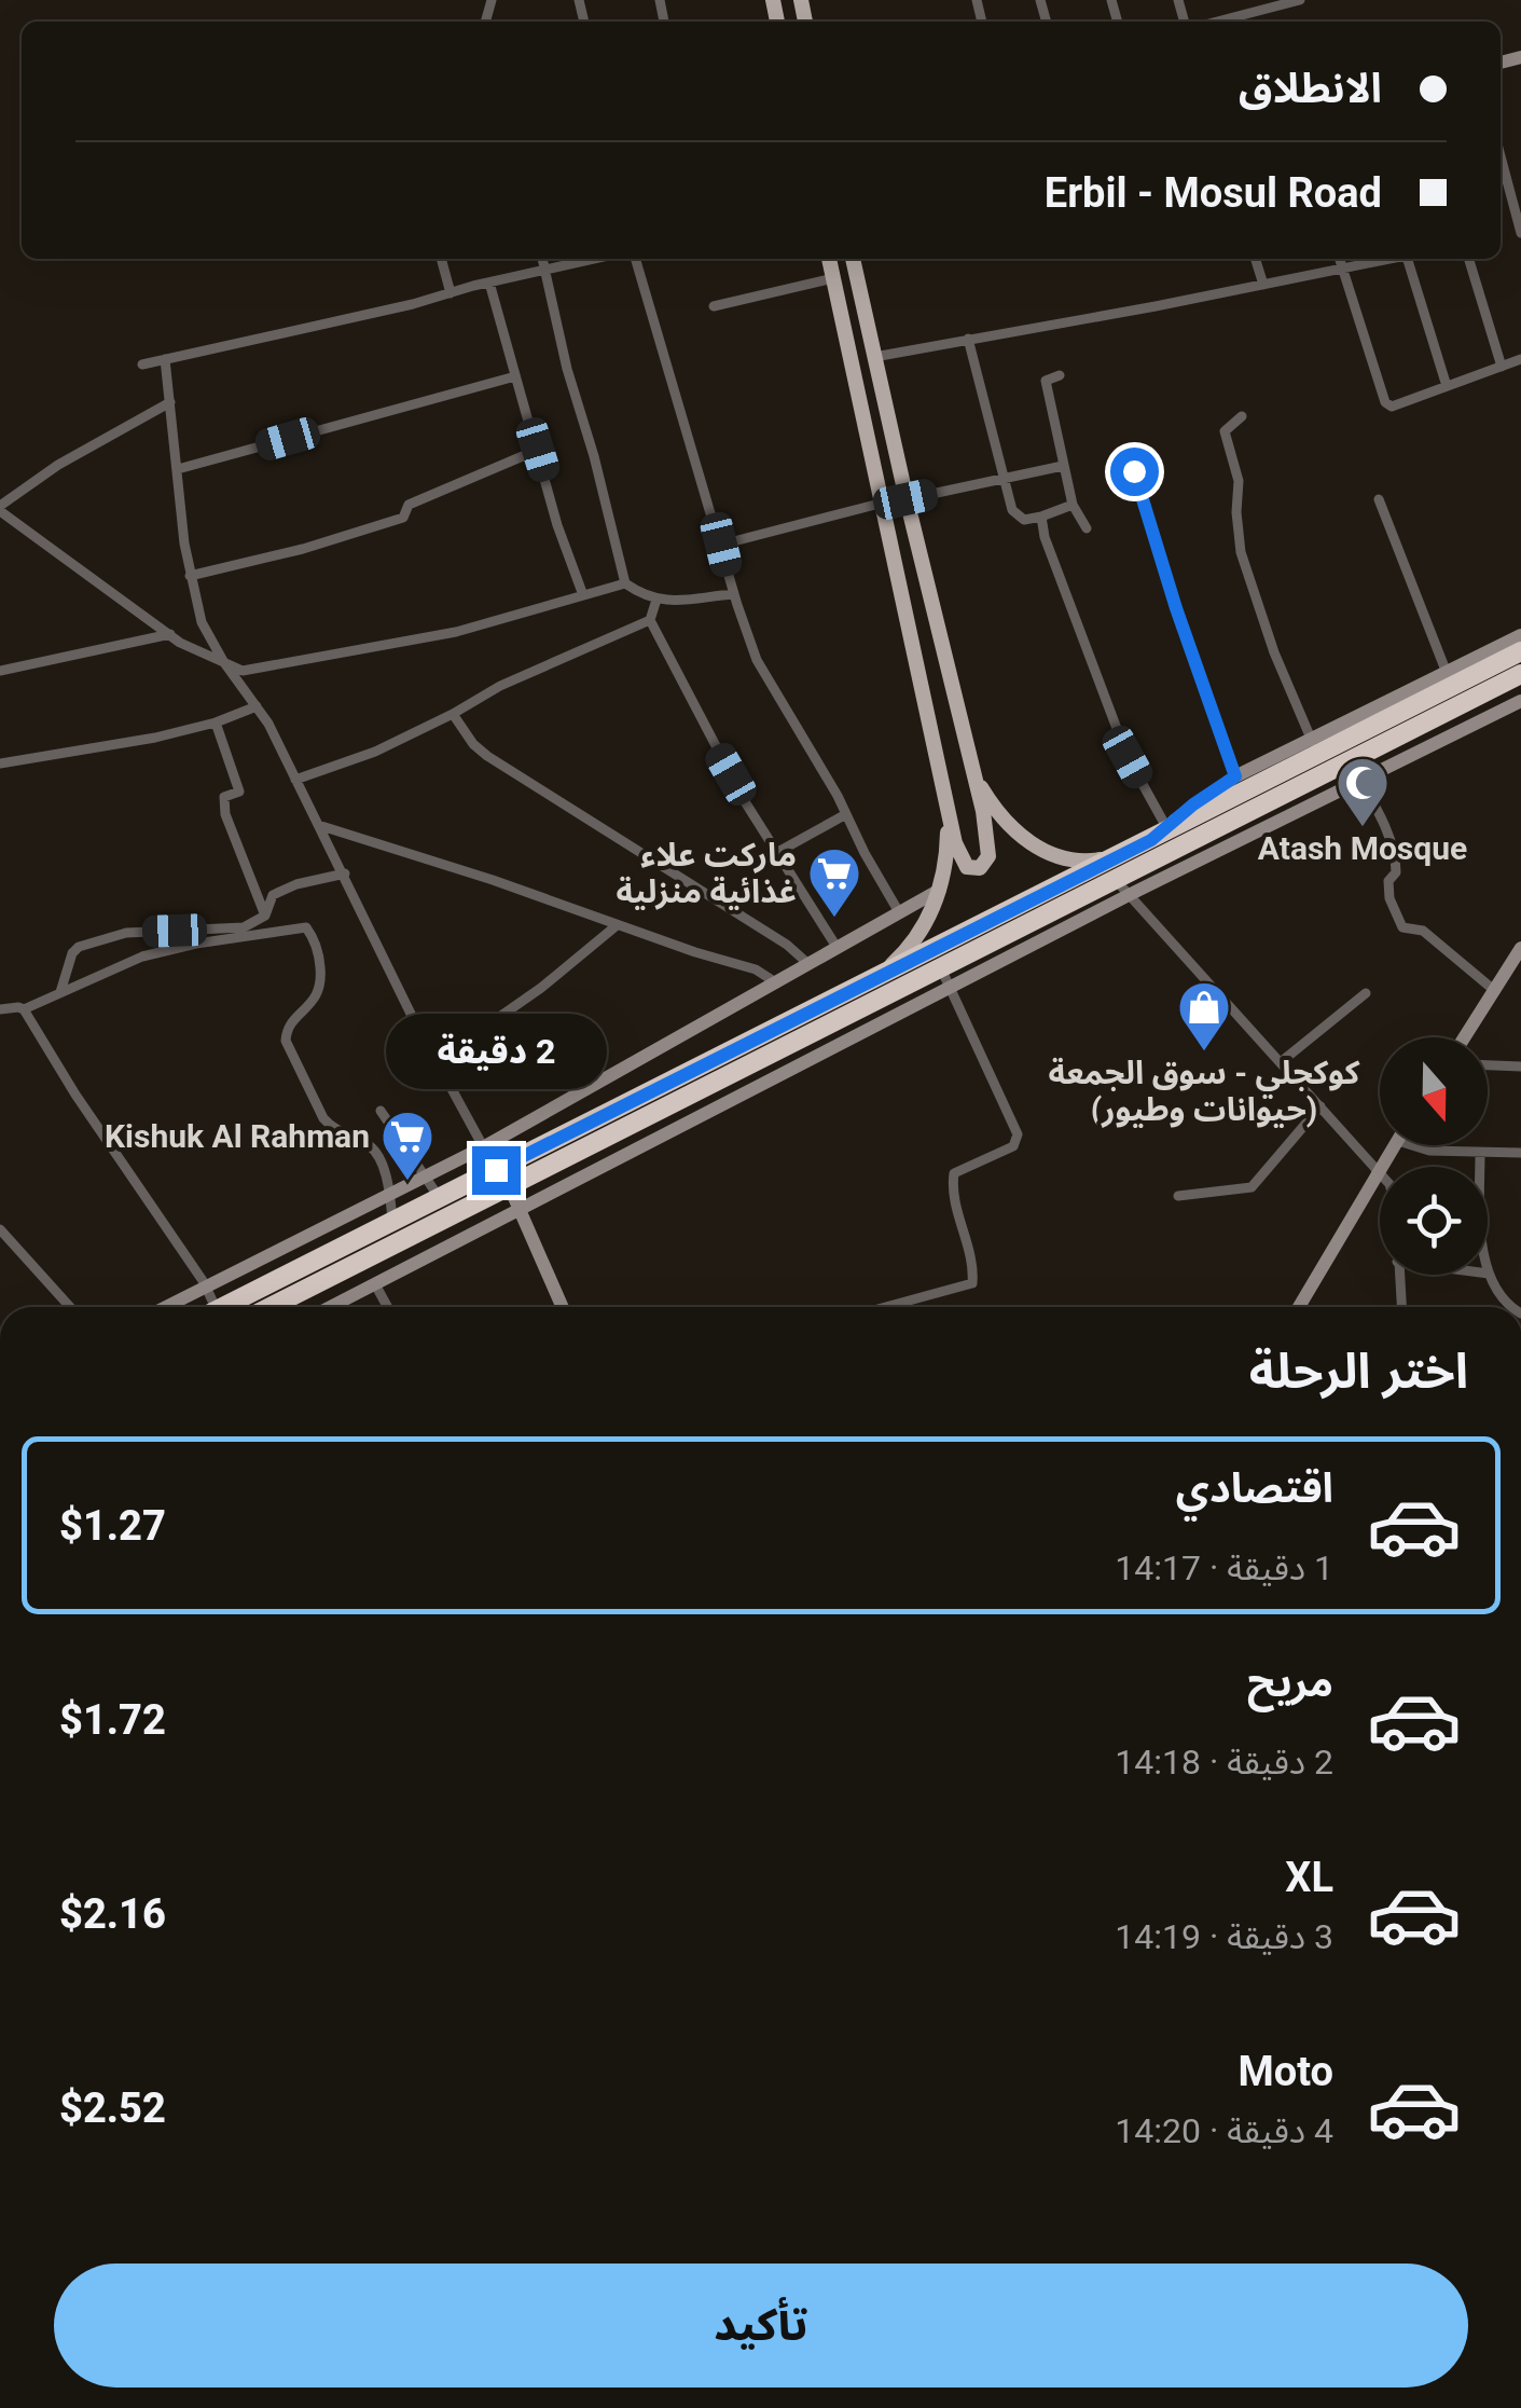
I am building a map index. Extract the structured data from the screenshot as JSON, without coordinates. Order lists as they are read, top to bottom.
{
  "places": {
    "mosque": ["Atash Mosque"],
    "supermarket": ["ماركت علاء غذائية منزلية", "Kishuk Al Rahman"],
    "shop": ["كوكجلي - سوق الجمعة (حيوانات وطيور)"]
  },
  "north": "bottom",
  "page": {
    "banner": ["الانطلاق", "Erbil - Mosul Road"],
    "bubble": "2 دقيقة",
    "heading": "اختر الرحلة",
    "list": [
      {
        "name": "اقتصادي",
        "note": "1 دقيقة · 14:17",
        "value": "$1.27"
      },
      {
        "name": "مريح",
        "note": "2 دقيقة · 14:18",
        "value": "$1.72"
      },
      {
        "name": "XL",
        "note": "3 دقيقة · 14:19",
        "value": "$2.16"
      },
      {
        "name": "Moto",
        "note": "4 دقيقة · 14:20",
        "value": "$2.52"
      }
    ],
    "buttons": "تأكيد"
  }
}
